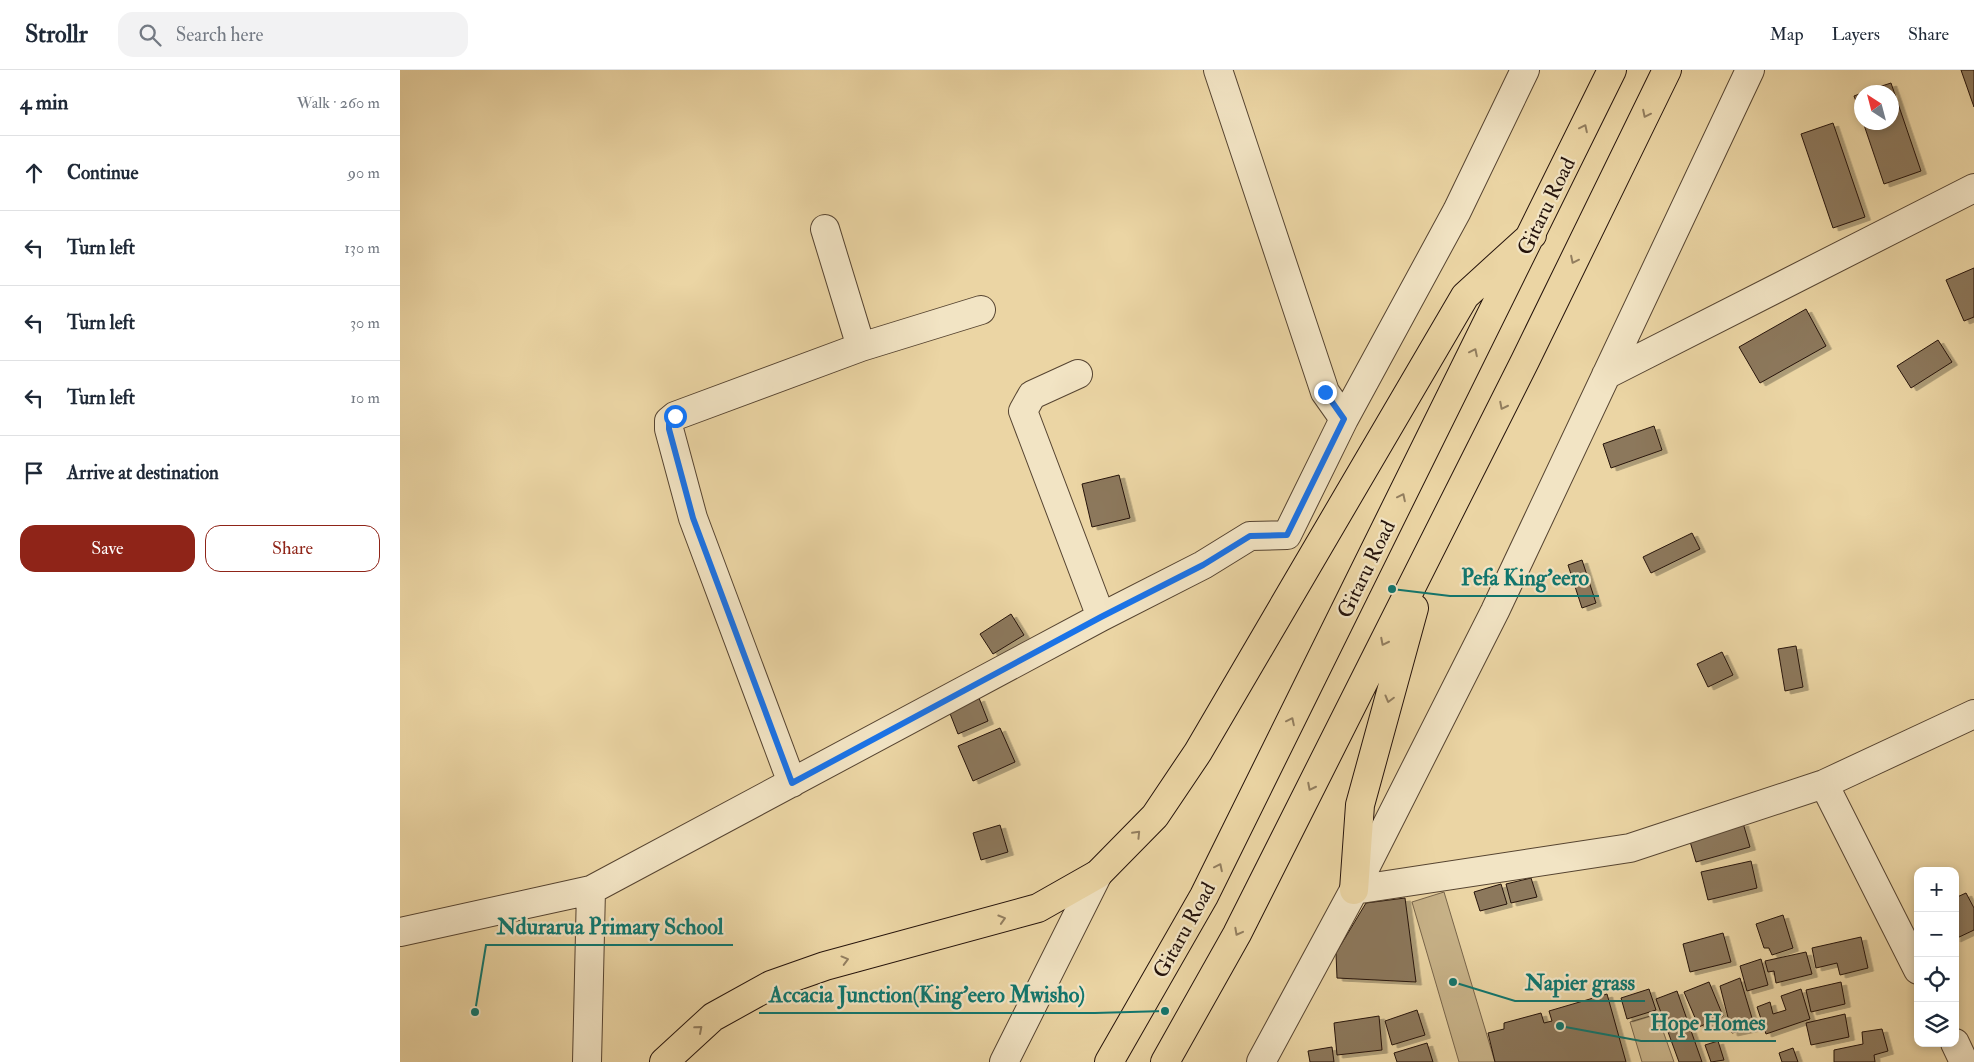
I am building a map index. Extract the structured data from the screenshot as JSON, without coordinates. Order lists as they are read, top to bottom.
{
  "streets": {
    "main road": ["Gitaru Road"]
  },
  "places": [
    "Pefa King'eero",
    "Napier grass",
    "Accacia Junction(King'eero Mwisho)",
    "Ndurarua Primary School",
    "Hope Homes"
  ],
  "north": "top left",
  "page": {
    "header": "Strollr",
    "search": "Search here",
    "nav": ["Map", "Layers", "Share"],
    "heading": ["4 min", "Walk · 260 m"],
    "list": [
      ["Continue", "90 m"],
      ["Turn left", "130 m"],
      ["Turn left", "30 m"],
      ["Turn left", "10 m"],
      "Arrive at destination"
    ],
    "buttons": ["Save", "Share"],
    "map_buttons": ["+", "−"]
  }
}
